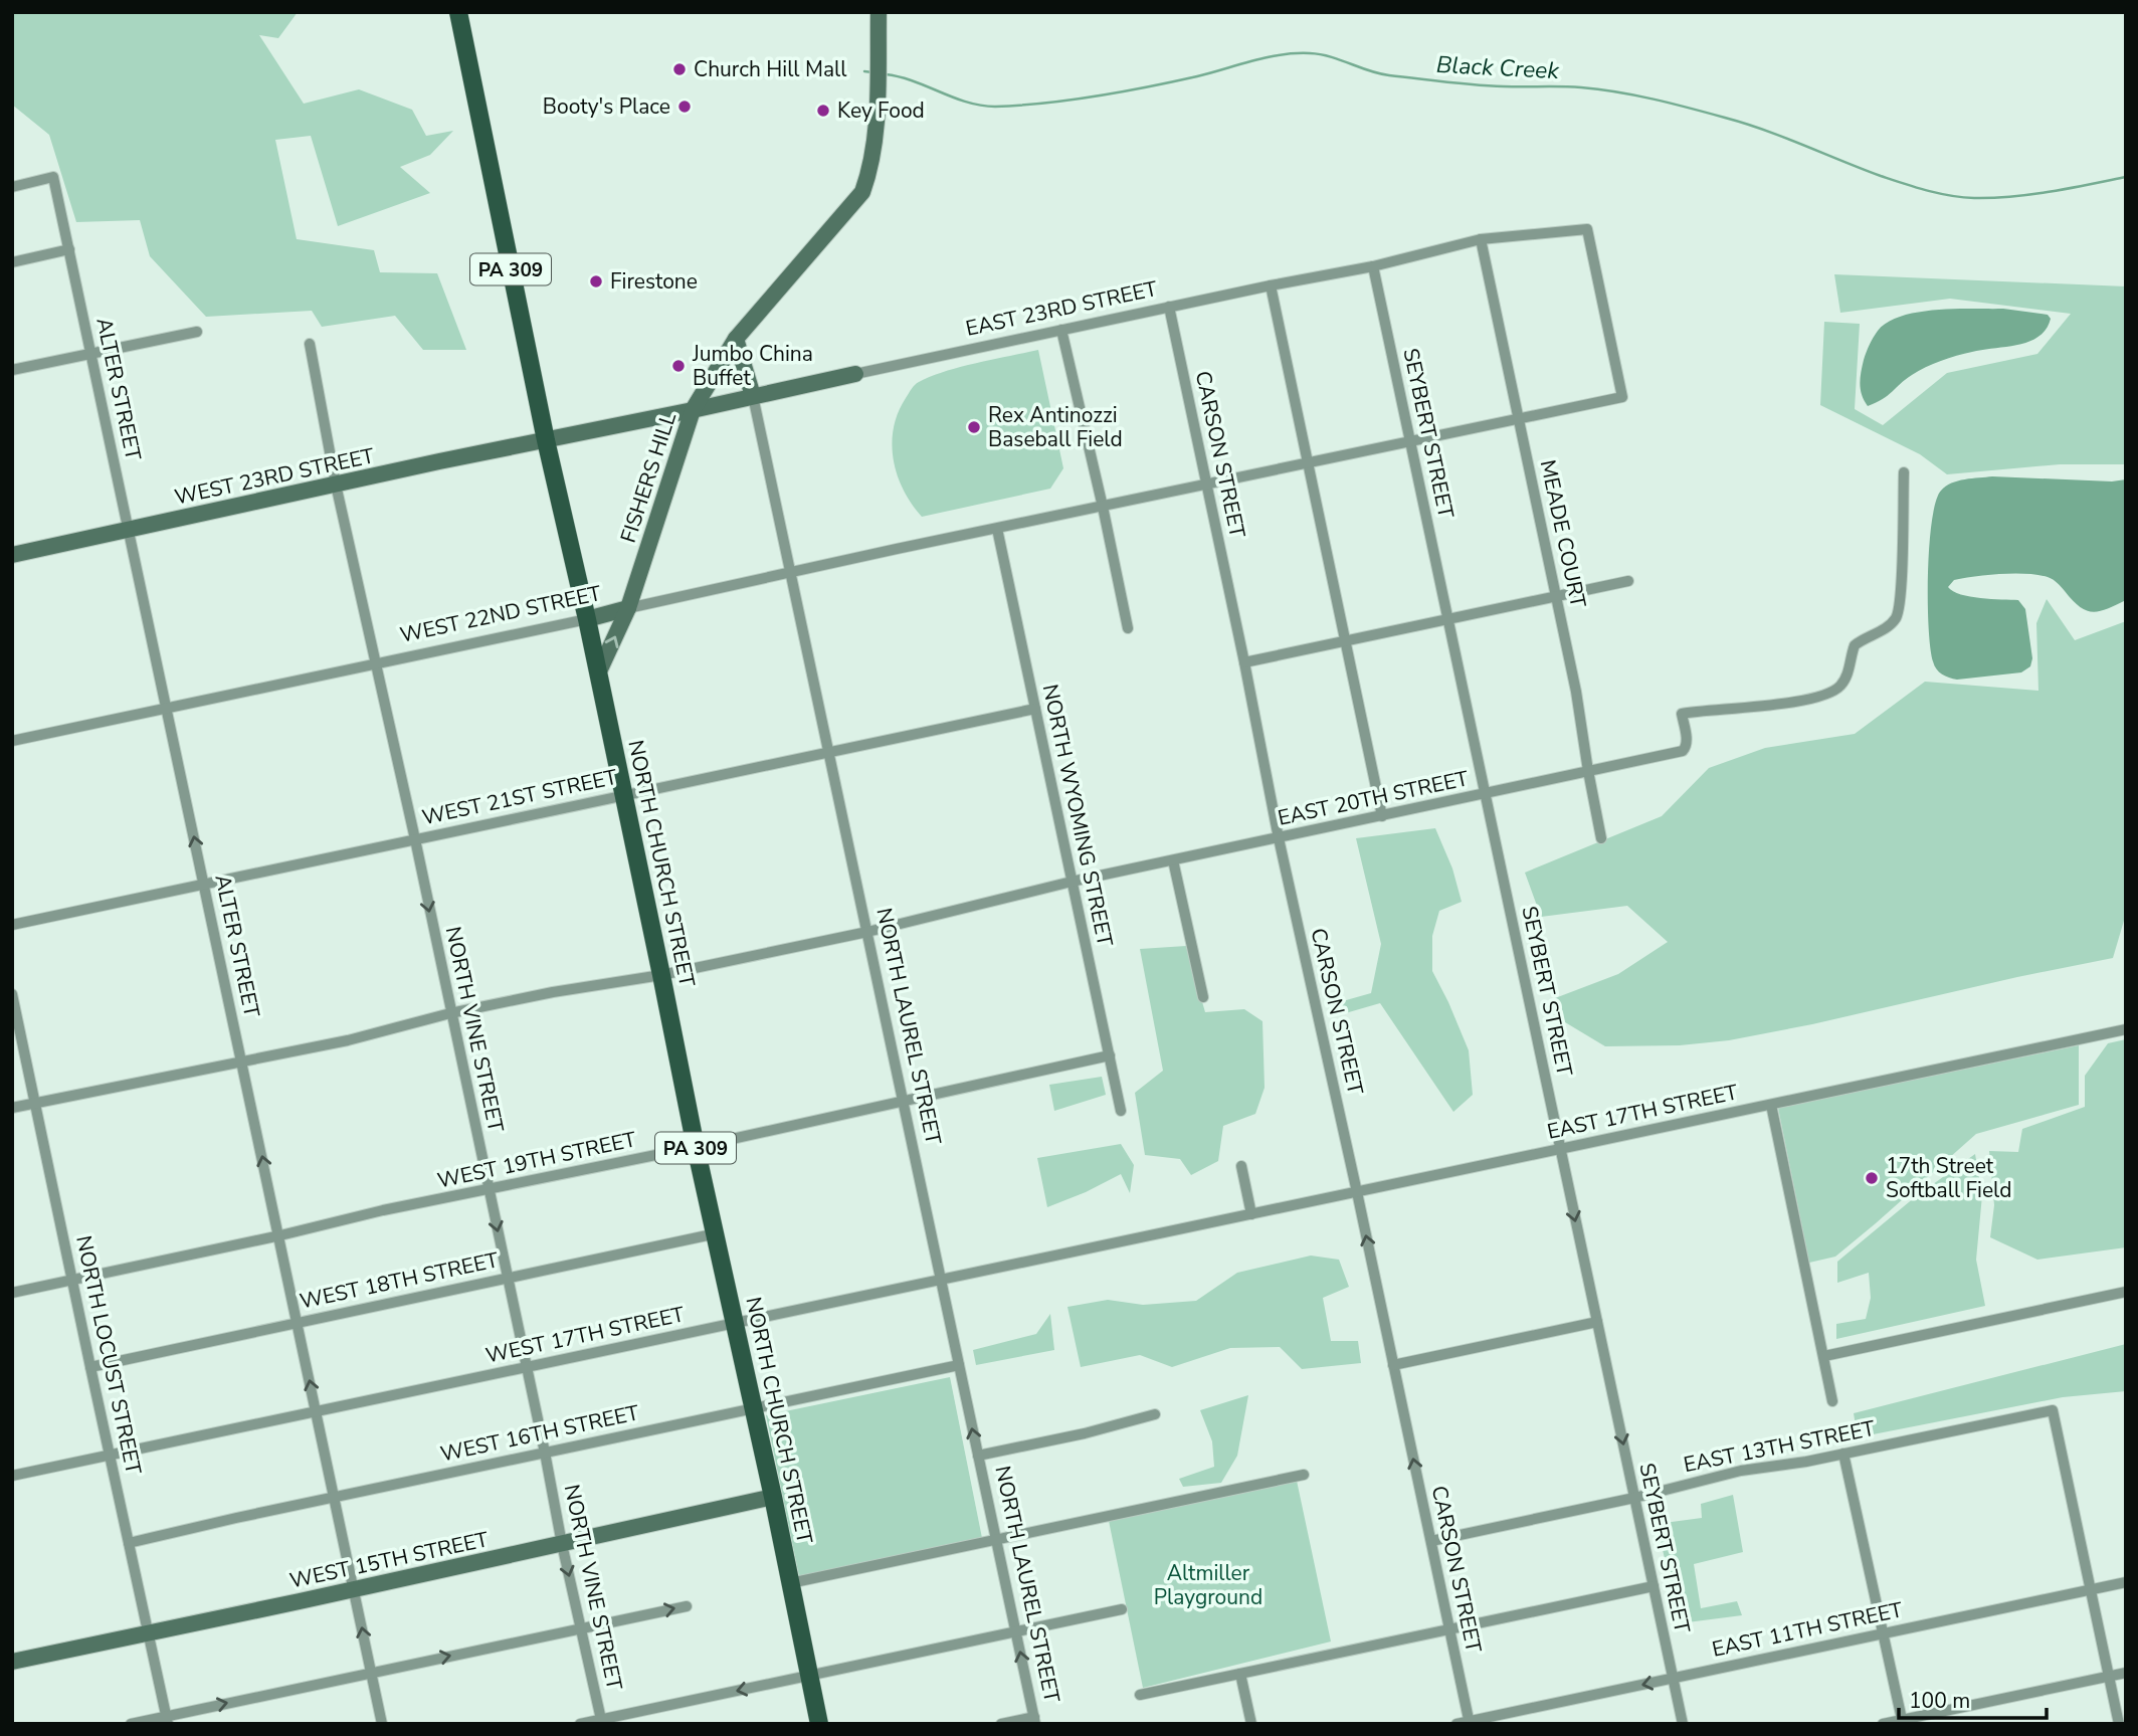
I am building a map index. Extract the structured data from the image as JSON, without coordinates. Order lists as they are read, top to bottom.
{
  "streets": {
    "main road": [
      "PA 309",
      "EAST 23RD STREET",
      "WEST 23RD STREET",
      "FISHERS HILL",
      "WEST 22ND STREET",
      "NORTH CHURCH STREET",
      "NORTH LAUREL STREET",
      "WEST 15TH STREET"
    ],
    "street": [
      "ALTER STREET",
      "SEYBERT STREET",
      "CARSON STREET",
      "MEADE COURT",
      "WEST 21ST STREET",
      "EAST 20TH STREET",
      "NORTH WYOMING STREET",
      "NORTH VINE STREET",
      "EAST 17TH STREET",
      "WEST 19TH STREET",
      "WEST 18TH STREET",
      "WEST 17TH STREET",
      "NORTH LOCUST STREET",
      "WEST 16TH STREET",
      "EAST 13TH STREET",
      "EAST 11TH STREET"
    ]
  },
  "crossings": [
    ["EAST 23RD STREET", "SEYBERT STREET"],
    ["EAST 23RD STREET", "CARSON STREET"],
    ["EAST 23RD STREET", "WEST 23RD STREET"],
    ["EAST 23RD STREET", "FISHERS HILL"],
    ["EAST 23RD STREET", "MEADE COURT"],
    ["EAST 23RD STREET", "WEST 22ND STREET"],
    ["EAST 23RD STREET", "NORTH CHURCH STREET"],
    ["EAST 23RD STREET", "NORTH LAUREL STREET"],
    ["ALTER STREET", "WEST 23RD STREET"],
    ["ALTER STREET", "WEST 22ND STREET"],
    ["ALTER STREET", "WEST 21ST STREET"],
    ["ALTER STREET", "EAST 20TH STREET"],
    ["ALTER STREET", "WEST 19TH STREET"],
    ["ALTER STREET", "WEST 18TH STREET"],
    ["ALTER STREET", "WEST 17TH STREET"],
    ["ALTER STREET", "WEST 16TH STREET"],
    ["ALTER STREET", "WEST 15TH STREET"],
    ["SEYBERT STREET", "WEST 22ND STREET"],
    ["SEYBERT STREET", "EAST 20TH STREET"],
    ["SEYBERT STREET", "EAST 17TH STREET"],
    ["SEYBERT STREET", "EAST 13TH STREET"],
    ["SEYBERT STREET", "EAST 11TH STREET"],
    ["CARSON STREET", "WEST 22ND STREET"],
    ["CARSON STREET", "EAST 20TH STREET"],
    ["CARSON STREET", "EAST 17TH STREET"],
    ["CARSON STREET", "EAST 13TH STREET"],
    ["CARSON STREET", "EAST 11TH STREET"],
    ["WEST 23RD STREET", "NORTH CHURCH STREET"],
    ["WEST 23RD STREET", "NORTH VINE STREET"],
    ["FISHERS HILL", "WEST 22ND STREET"],
    ["FISHERS HILL", "NORTH CHURCH STREET"],
    ["FISHERS HILL", "NORTH LAUREL STREET"],
    ["MEADE COURT", "WEST 22ND STREET"],
    ["MEADE COURT", "EAST 20TH STREET"],
    ["WEST 22ND STREET", "NORTH WYOMING STREET"],
    ["WEST 22ND STREET", "NORTH CHURCH STREET"],
    ["WEST 22ND STREET", "NORTH LAUREL STREET"],
    ["WEST 22ND STREET", "NORTH VINE STREET"],
    ["WEST 21ST STREET", "NORTH WYOMING STREET"],
    ["WEST 21ST STREET", "NORTH CHURCH STREET"],
    ["WEST 21ST STREET", "NORTH LAUREL STREET"],
    ["WEST 21ST STREET", "NORTH VINE STREET"],
    ["EAST 20TH STREET", "NORTH WYOMING STREET"],
    ["EAST 20TH STREET", "NORTH CHURCH STREET"],
    ["EAST 20TH STREET", "NORTH LAUREL STREET"],
    ["EAST 20TH STREET", "NORTH VINE STREET"],
    ["EAST 20TH STREET", "NORTH LOCUST STREET"],
    ["NORTH WYOMING STREET", "WEST 19TH STREET"],
    ["NORTH CHURCH STREET", "WEST 19TH STREET"],
    ["NORTH CHURCH STREET", "WEST 18TH STREET"],
    ["NORTH CHURCH STREET", "WEST 17TH STREET"],
    ["NORTH CHURCH STREET", "WEST 16TH STREET"],
    ["NORTH CHURCH STREET", "WEST 15TH STREET"],
    ["NORTH LAUREL STREET", "WEST 19TH STREET"],
    ["NORTH LAUREL STREET", "WEST 17TH STREET"],
    ["NORTH LAUREL STREET", "WEST 16TH STREET"],
    ["NORTH VINE STREET", "WEST 19TH STREET"],
    ["NORTH VINE STREET", "WEST 18TH STREET"],
    ["NORTH VINE STREET", "WEST 17TH STREET"],
    ["NORTH VINE STREET", "WEST 16TH STREET"],
    ["NORTH VINE STREET", "WEST 15TH STREET"],
    ["EAST 17TH STREET", "WEST 17TH STREET"],
    ["WEST 19TH STREET", "NORTH LOCUST STREET"],
    ["WEST 18TH STREET", "NORTH LOCUST STREET"],
    ["WEST 17TH STREET", "NORTH LOCUST STREET"],
    ["NORTH LOCUST STREET", "WEST 16TH STREET"],
    ["NORTH LOCUST STREET", "WEST 15TH STREET"],
    ["EAST 13TH STREET", "EAST 11TH STREET"]
  ],
  "water": ["Black Creek"],
  "parks": ["Altmiller Playground"],
  "places": [
    "Church Hill Mall",
    "Booty's Place",
    "Key Food",
    "Firestone",
    "Jumbo China Buffet",
    "Rex Antinozzi Baseball Field",
    "17th Street Softball Field"
  ],
  "scale_bar": "100 m"
}
